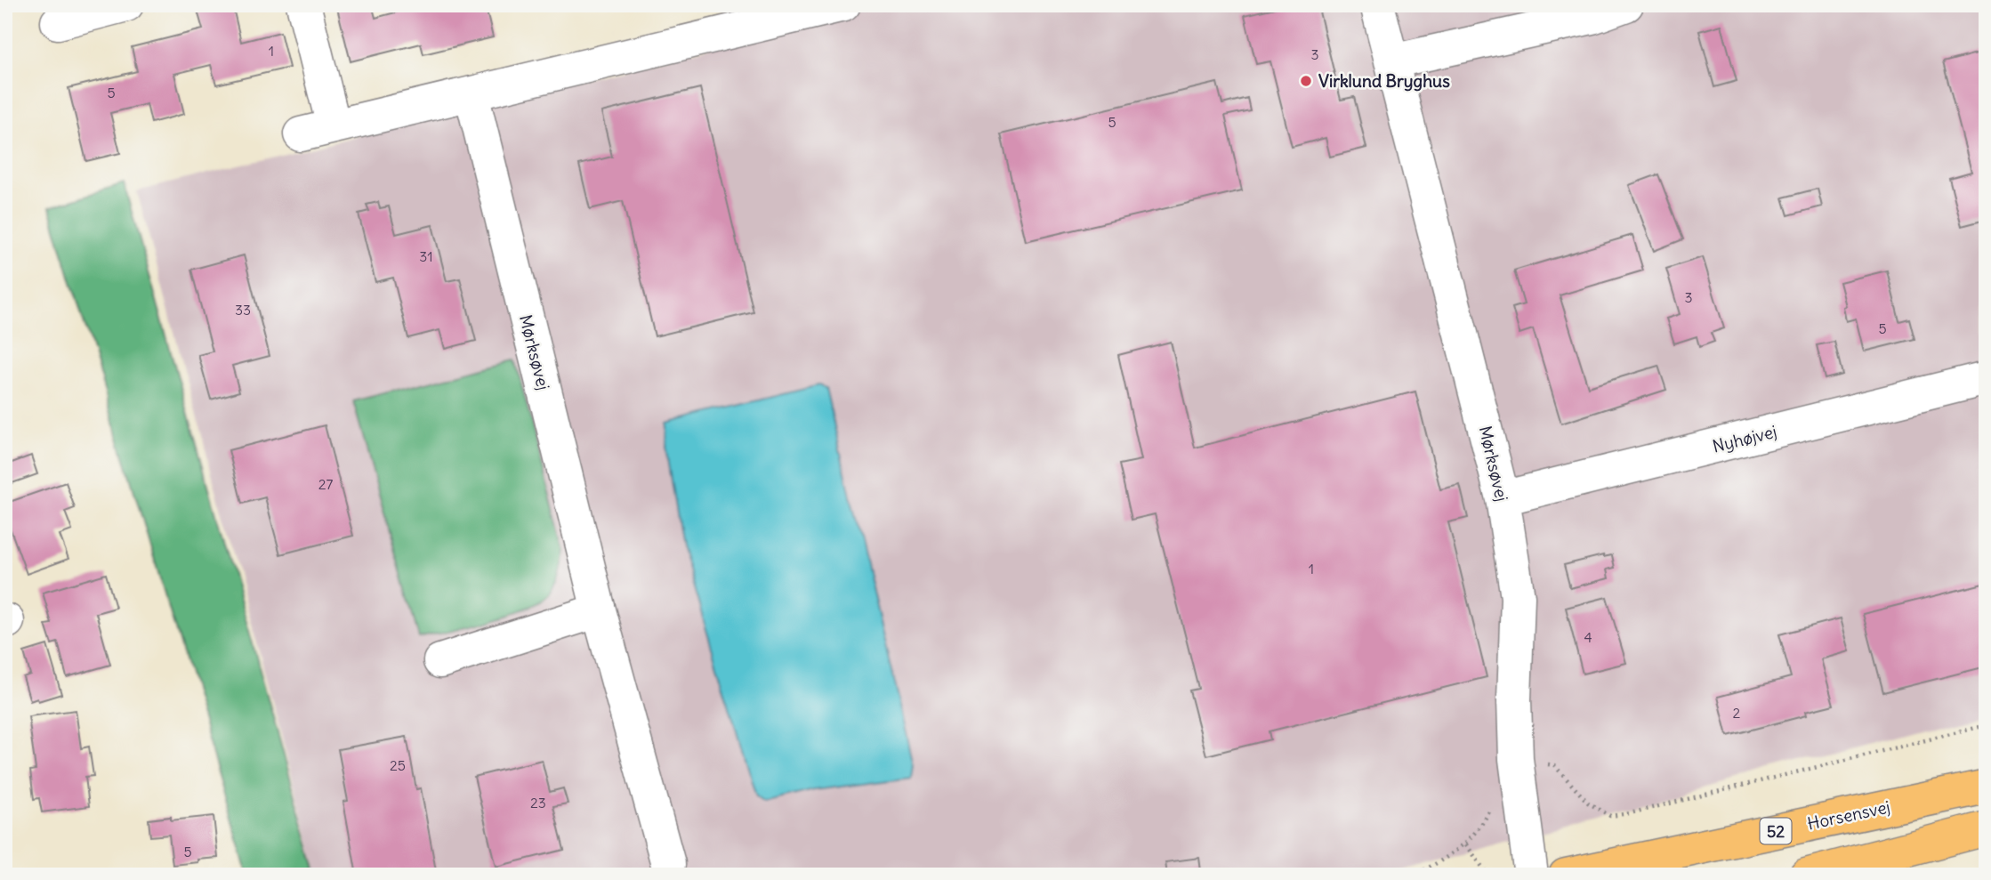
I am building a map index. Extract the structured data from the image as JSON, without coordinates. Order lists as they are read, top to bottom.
{
  "streets": {
    "main road": ["Horsensvej", "52"],
    "street": ["Mørksøvej", "Nyhøjvej"]
  },
  "crossings": [
    ["Mørksøvej", "Nyhøjvej"]
  ],
  "places": ["Virklund Bryghus"],
  "house_numbers": [
    "1",
    "3",
    "5",
    "5",
    "31",
    "3",
    "33",
    "5",
    "27",
    "1",
    "4",
    "2",
    "25",
    "23",
    "5"
  ]
}
